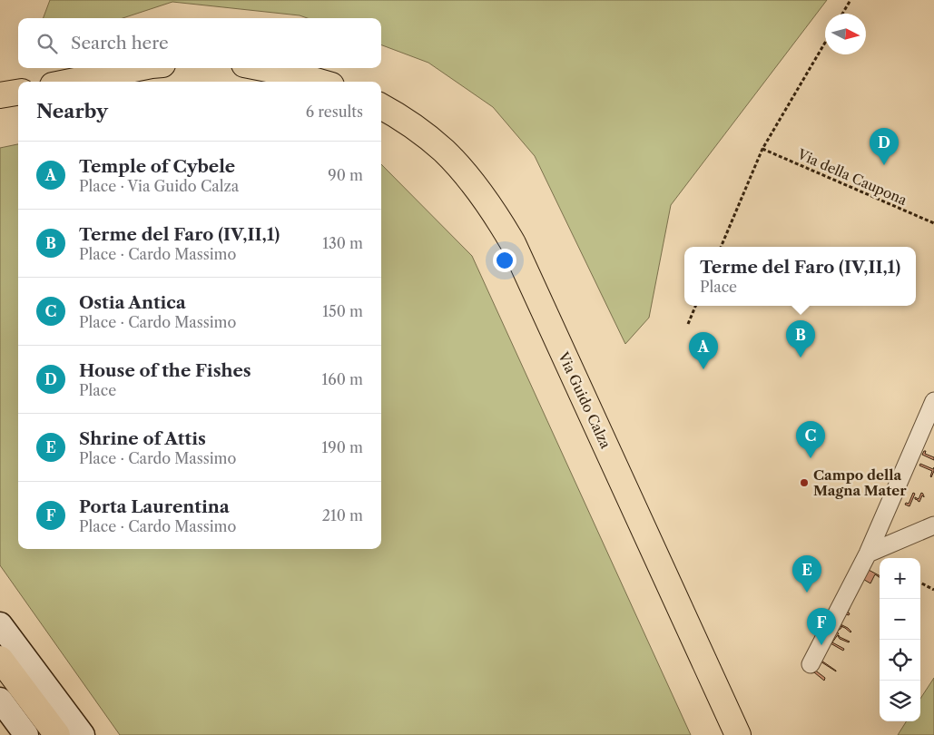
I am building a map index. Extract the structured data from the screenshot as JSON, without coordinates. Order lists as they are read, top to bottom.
{
  "streets": {
    "main road": ["Via Guido Calza"],
    "path": ["Via della Caupona"]
  },
  "places": ["Campo della Magna Mater"],
  "north": "right",
  "page": {
    "search": "Search here",
    "heading": ["Nearby", "6 results"],
    "pins": [
      "D",
      "B",
      "A",
      "C",
      "E",
      "F"
    ],
    "list": [
      {
        "mark": "A",
        "name": "Temple of Cybele",
        "note": "Place · Via Guido Calza",
        "value": "90 m"
      },
      {
        "mark": "B",
        "name": "Terme del Faro (IV,II,1)",
        "note": "Place · Cardo Massimo",
        "value": "130 m"
      },
      {
        "mark": "C",
        "name": "Ostia Antica",
        "note": "Place · Cardo Massimo",
        "value": "150 m"
      },
      {
        "mark": "D",
        "name": "House of the Fishes",
        "note": "Place",
        "value": "160 m"
      },
      {
        "mark": "E",
        "name": "Shrine of Attis",
        "note": "Place · Cardo Massimo",
        "value": "190 m"
      },
      {
        "mark": "F",
        "name": "Porta Laurentina",
        "note": "Place · Cardo Massimo",
        "value": "210 m"
      }
    ],
    "popup": ["Terme del Faro (IV,II,1)", "Place"],
    "map_buttons": ["+", "−"]
  }
}
